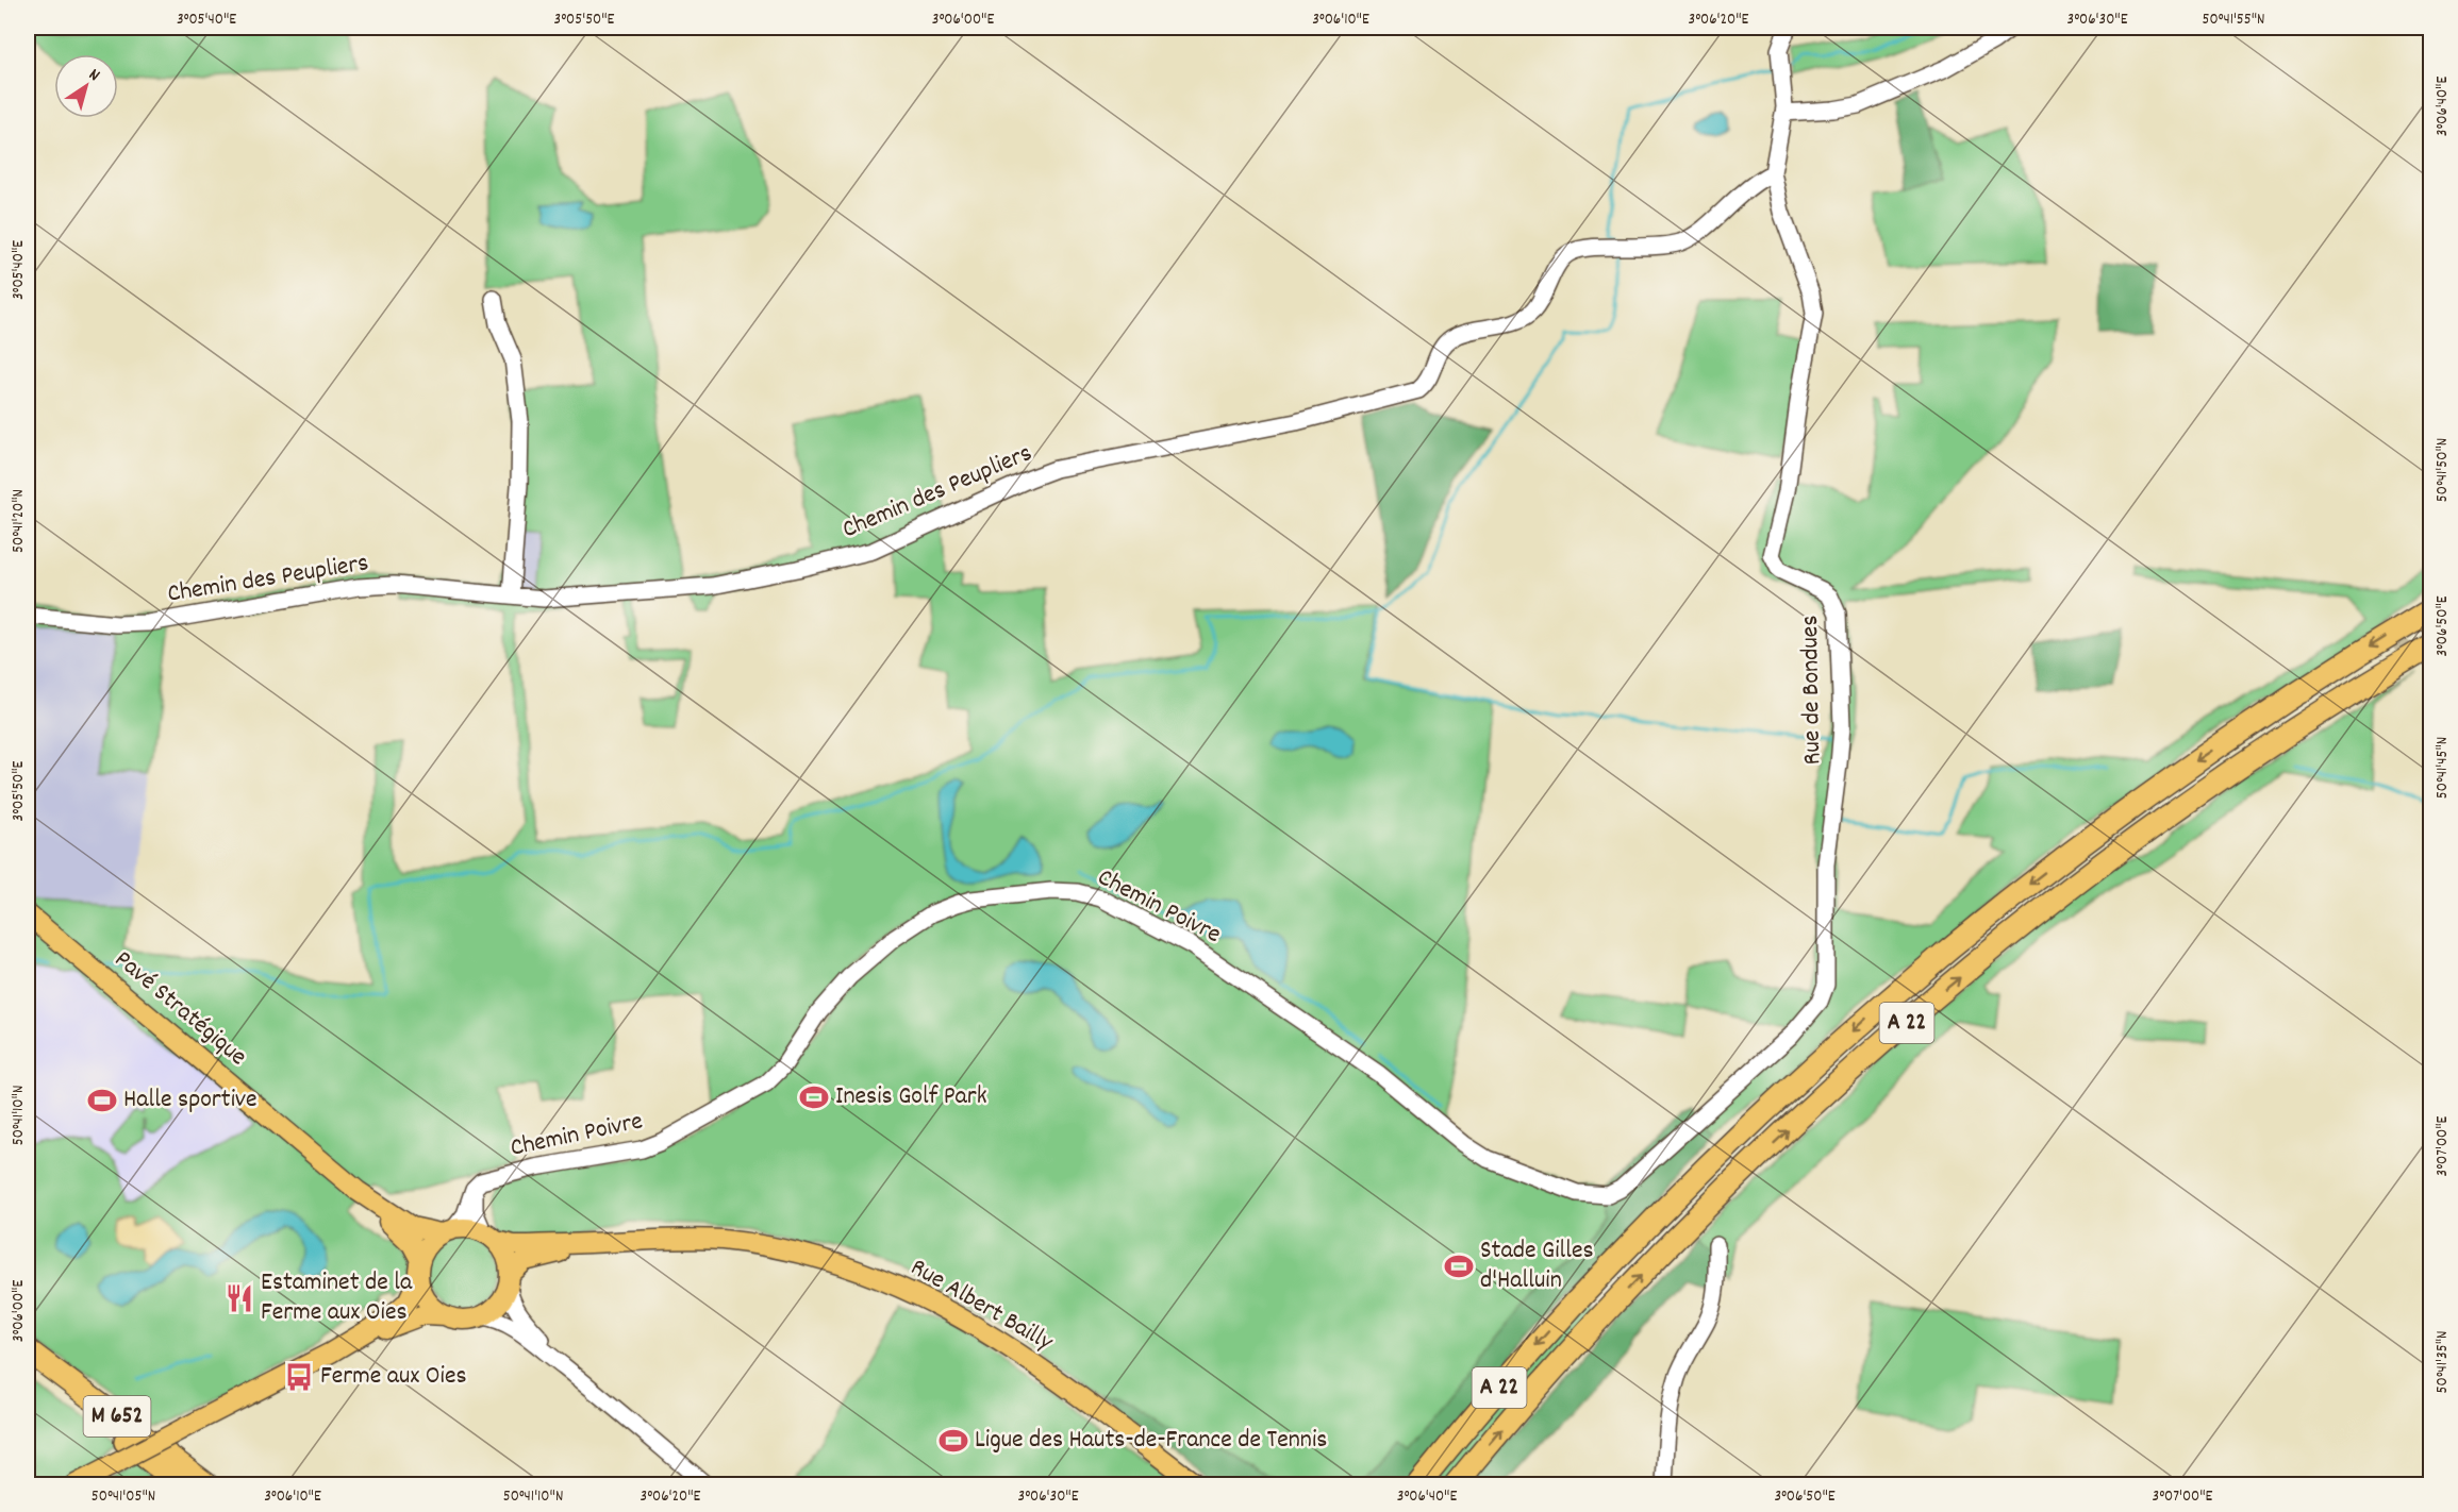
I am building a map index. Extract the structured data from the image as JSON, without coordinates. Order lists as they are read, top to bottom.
{
  "streets": {
    "highway": ["A 22", "M 652"],
    "main road": ["Pavé Stratégique", "Rue Albert Bailly"],
    "street": ["Chemin des Peupliers", "Rue de Bondues", "Chemin Poivre"]
  },
  "crossings": [
    ["Chemin des Peupliers", "Rue de Bondues"],
    ["Rue de Bondues", "Chemin Poivre"],
    ["Chemin Poivre", "Pavé Stratégique"],
    ["Chemin Poivre", "Rue Albert Bailly"],
    ["Pavé Stratégique", "Rue Albert Bailly"]
  ],
  "places": {
    "sports": [
      "Inesis Golf Park",
      "Halle sportive",
      "Stade Gilles d'Halluin",
      "Ligue des Hauts-de-France de Tennis"
    ],
    "restaurant": ["Estaminet de la Ferme aux Oies"],
    "bus stop": ["Ferme aux Oies"]
  },
  "north": "top right",
  "coordinates": [
    "3°05'40\"E",
    "3°05'50\"E",
    "3°06'00\"E",
    "3°06'10\"E",
    "3°06'20\"E",
    "3°06'30\"E",
    "50°41'55\"N",
    "3°06'40\"E",
    "50°41'50\"N",
    "50°41'20\"N",
    "3°06'50\"E",
    "50°41'45\"N",
    "50°41'10\"N",
    "3°07'00\"E",
    "50°41'35\"N",
    "50°41'05\"N"
  ]
}
